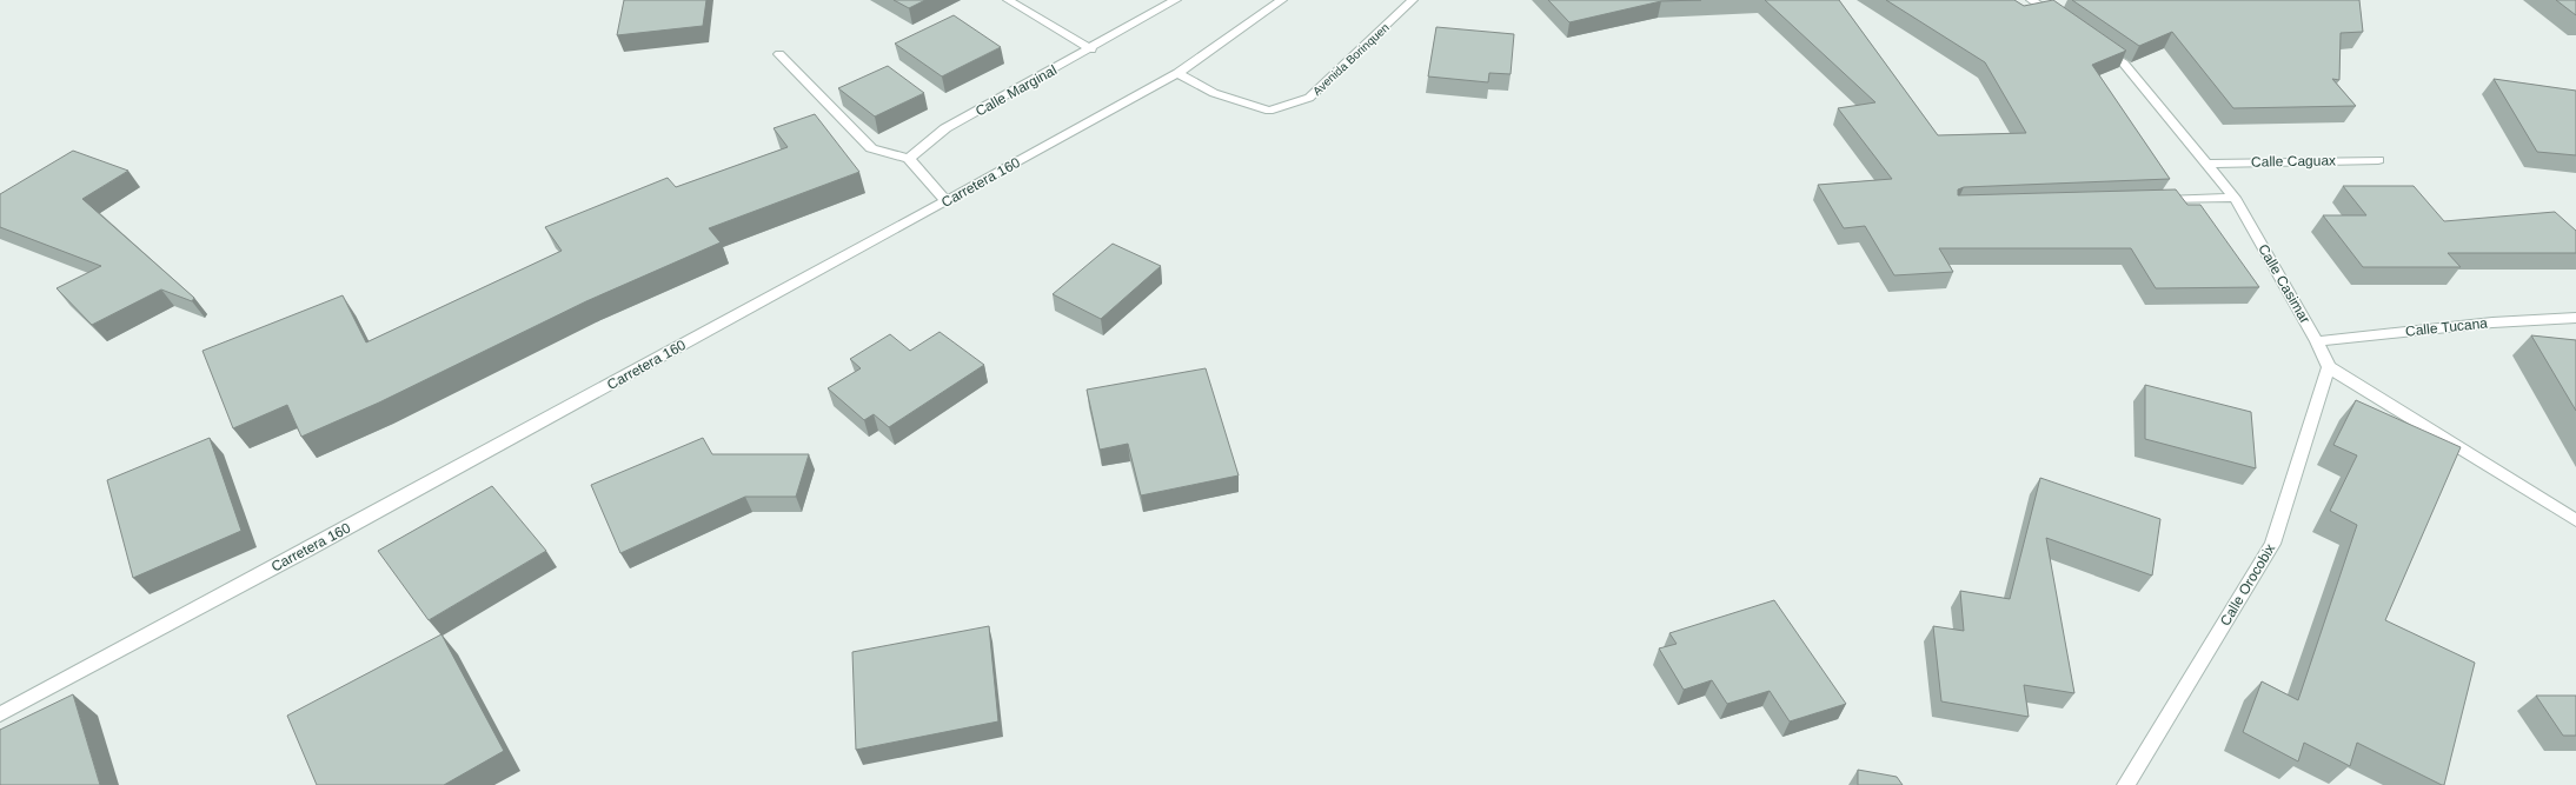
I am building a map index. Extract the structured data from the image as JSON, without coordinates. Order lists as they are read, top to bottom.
{
  "streets": {
    "street": [
      "Avenida Borinquen",
      "Calle Marginal",
      "Calle Caguax",
      "Carretera 160",
      "Calle Casimar",
      "Calle Tucana",
      "Calle Orocobix"
    ]
  },
  "crossings": [
    ["Avenida Borinquen", "Carretera 160"],
    ["Calle Caguax", "Calle Casimar"],
    ["Calle Casimar", "Calle Tucana"],
    ["Calle Casimar", "Calle Orocobix"]
  ]
}
